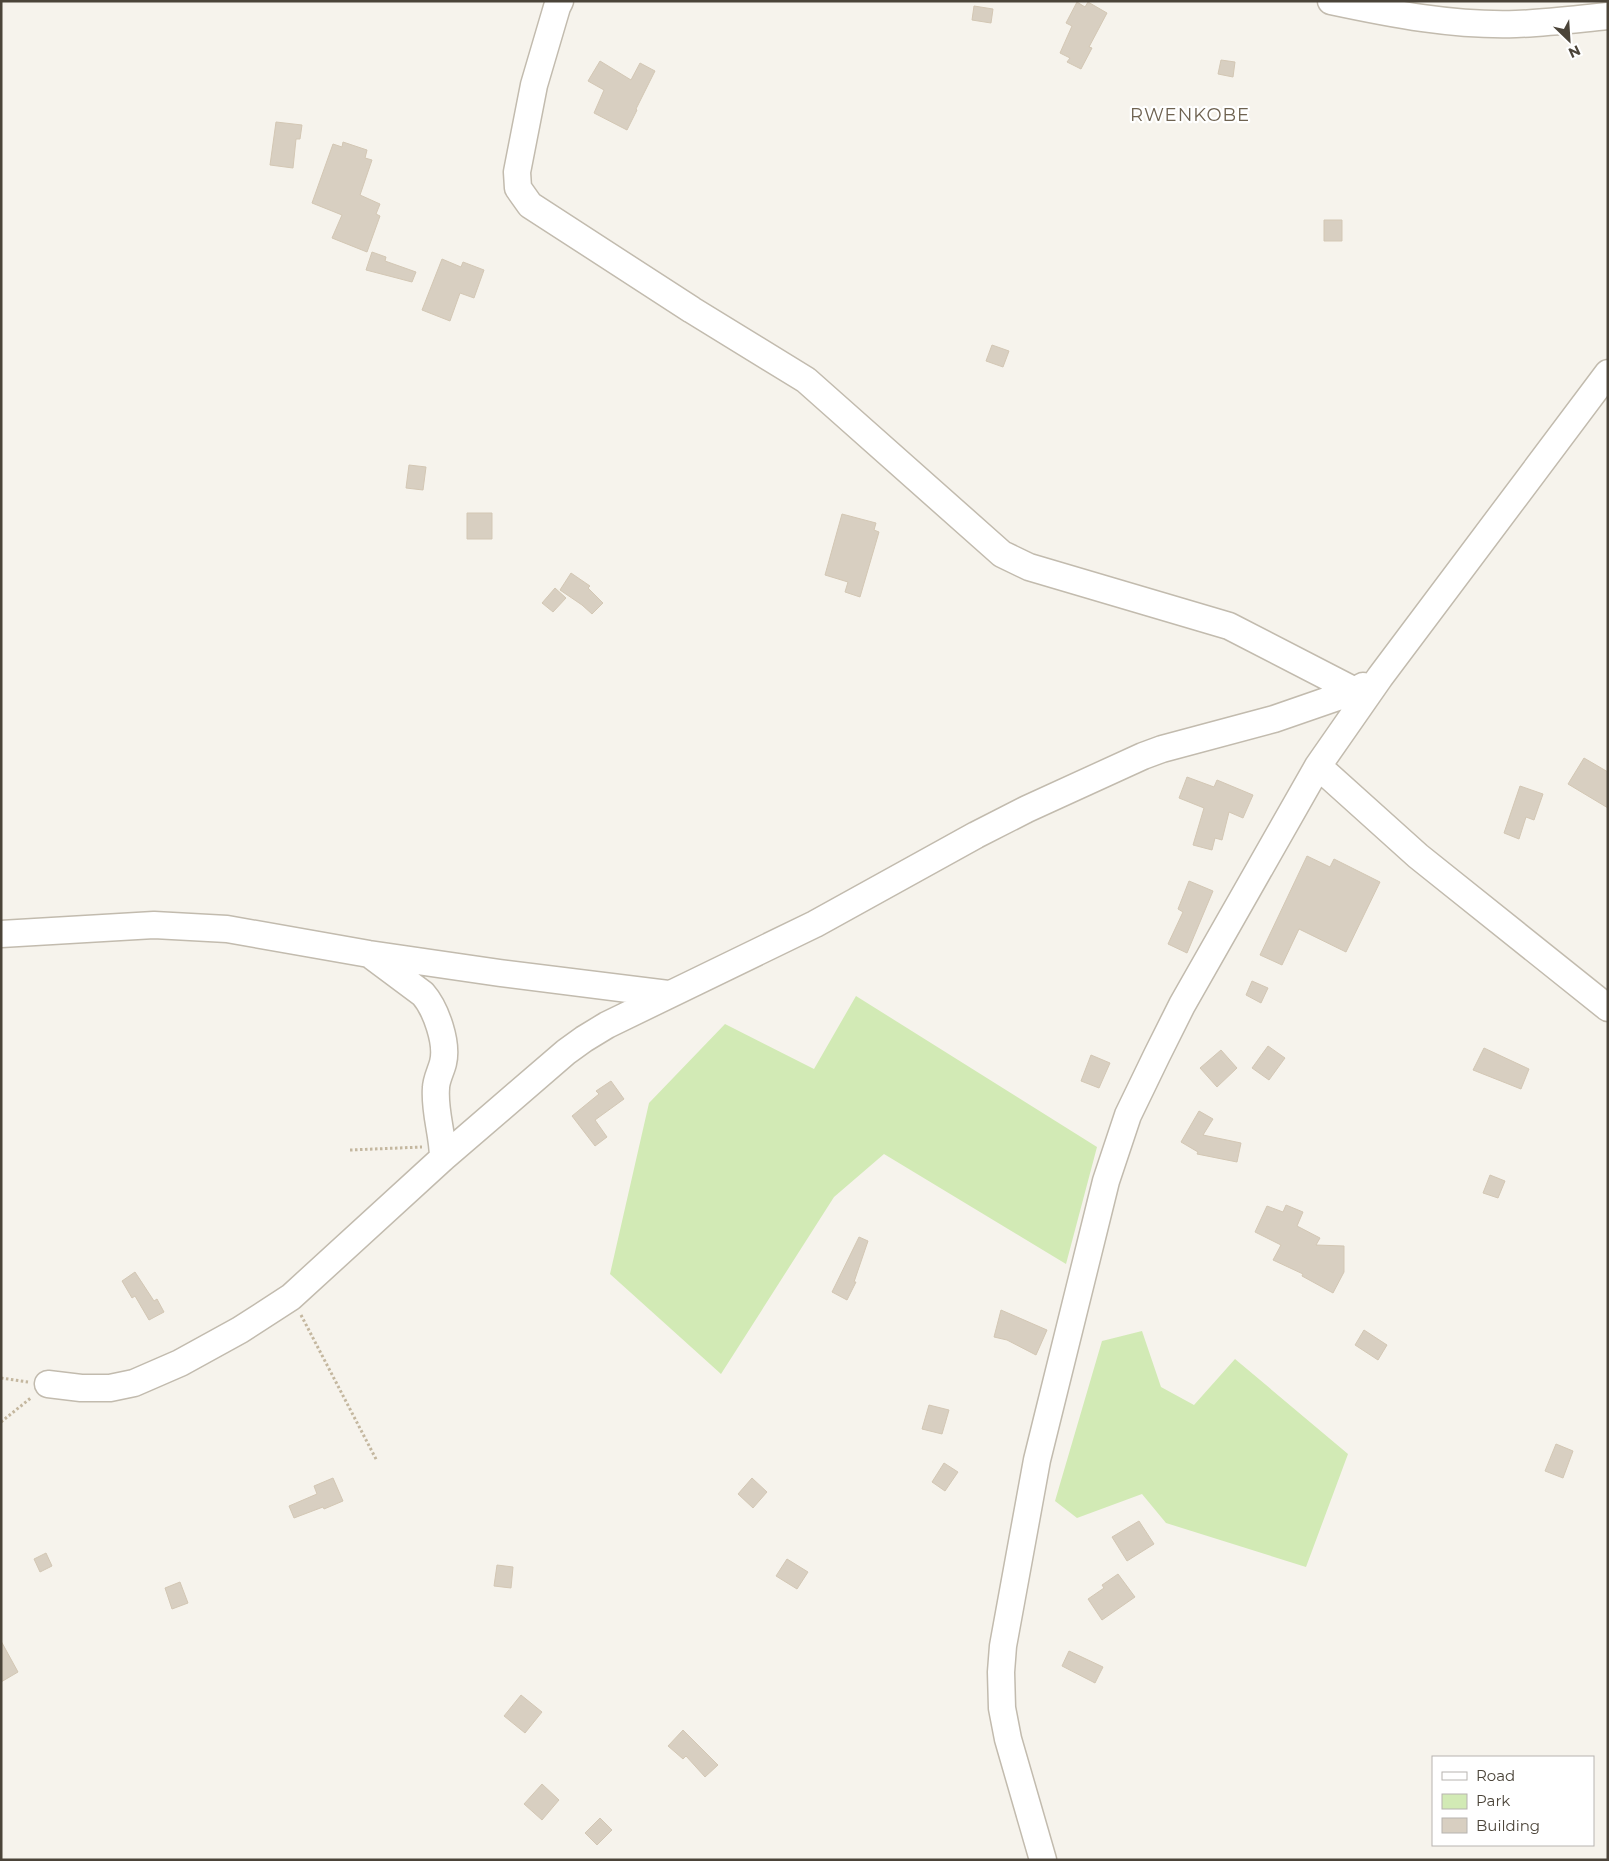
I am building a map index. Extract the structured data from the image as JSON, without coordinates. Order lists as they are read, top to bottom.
{
  "districts": ["RWENKOBE"],
  "legend": ["Road", "Park", "Building"],
  "north": "bottom right"
}
